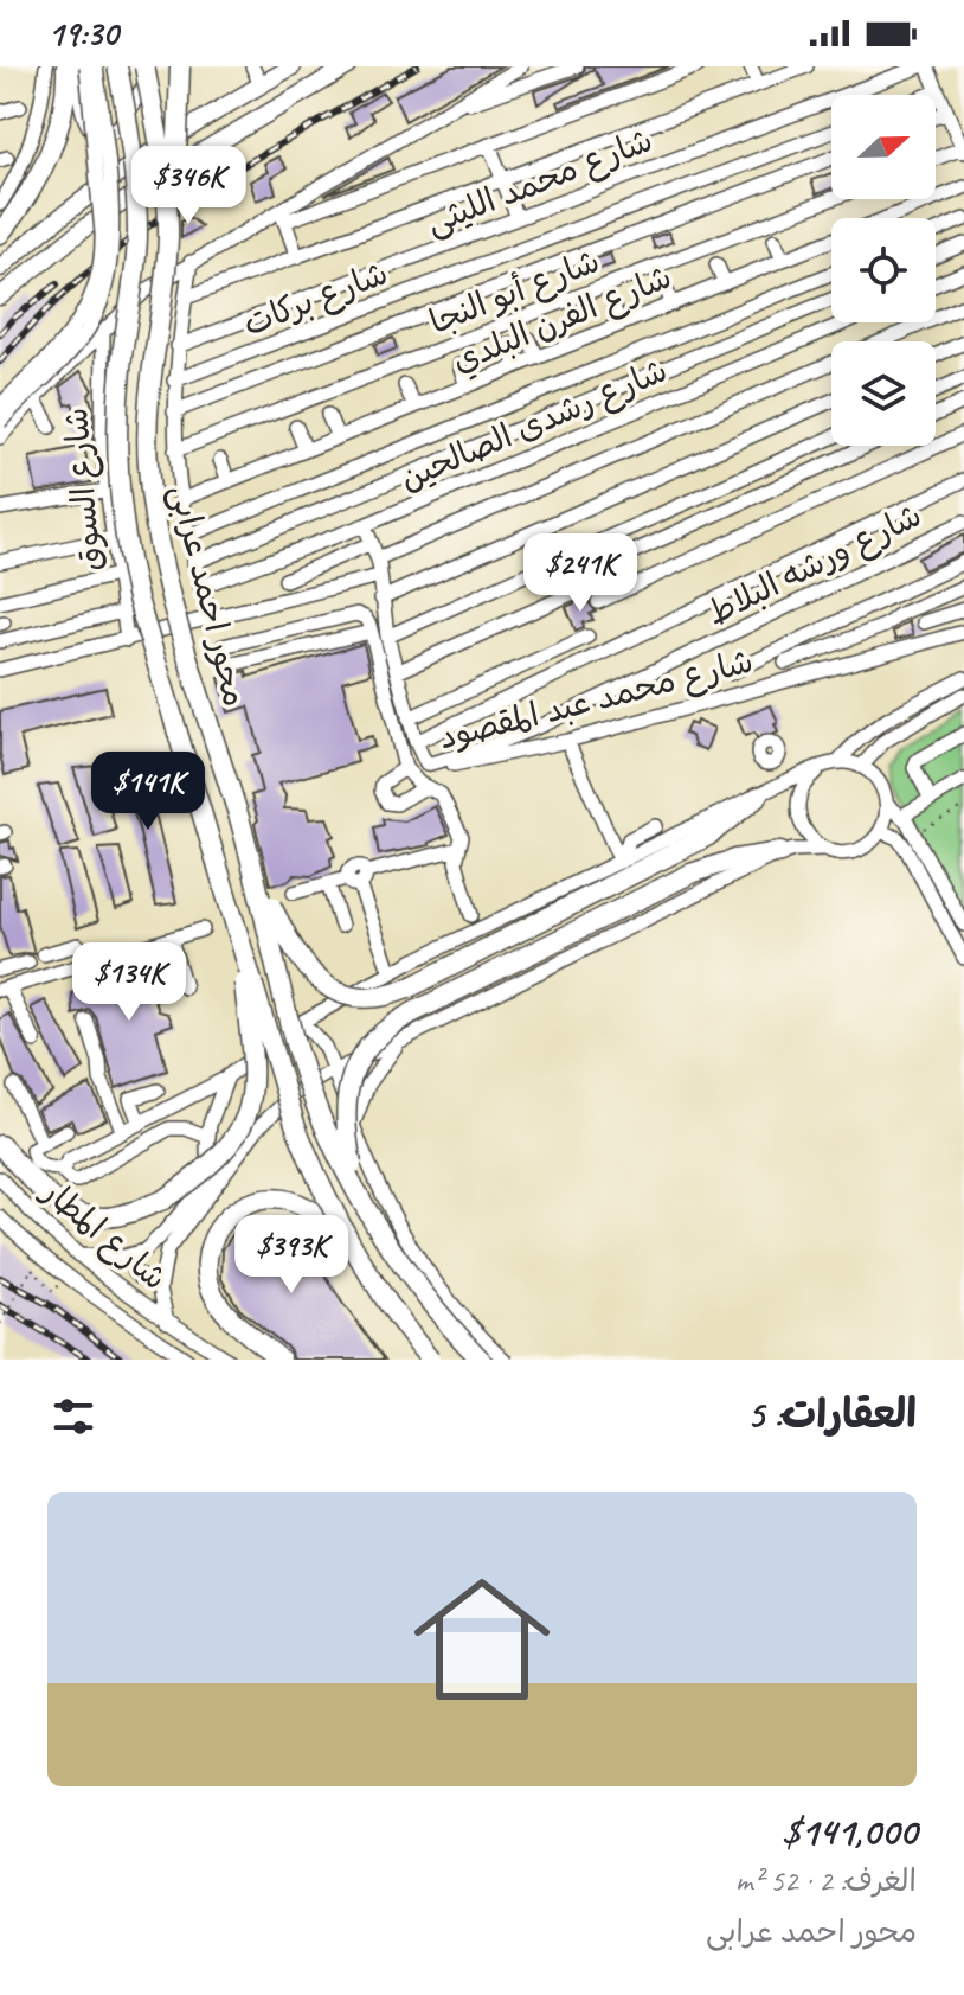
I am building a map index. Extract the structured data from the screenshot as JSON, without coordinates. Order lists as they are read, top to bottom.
{
  "streets": {
    "highway": ["محور احمد عرابى"],
    "street": [
      "شارع محمد الليثى",
      "شارع أبو النجا",
      "شارع بركات",
      "شارع الفرن البلدي",
      "شارع رشدى الصالحين",
      "شارع السوق",
      "شارع ورشه البلاط",
      "شارع محمد عبد المقصود",
      "شارع المطار"
    ]
  },
  "crossings": [
    ["شارع رشدى الصالحين", "شارع محمد عبد المقصود"],
    ["شارع ورشه البلاط", "شارع محمد عبد المقصود"]
  ],
  "north": "right",
  "page": {
    "status": "19:30",
    "price": [
      "$346K",
      "$241K",
      "$141K",
      "$134K",
      "$393K"
    ],
    "heading": "العقارات: 5",
    "list": [
      {
        "name": "$141,000",
        "note": "الغرف: 2 · 52 m² · محور احمد عرابى"
      }
    ]
  }
}
